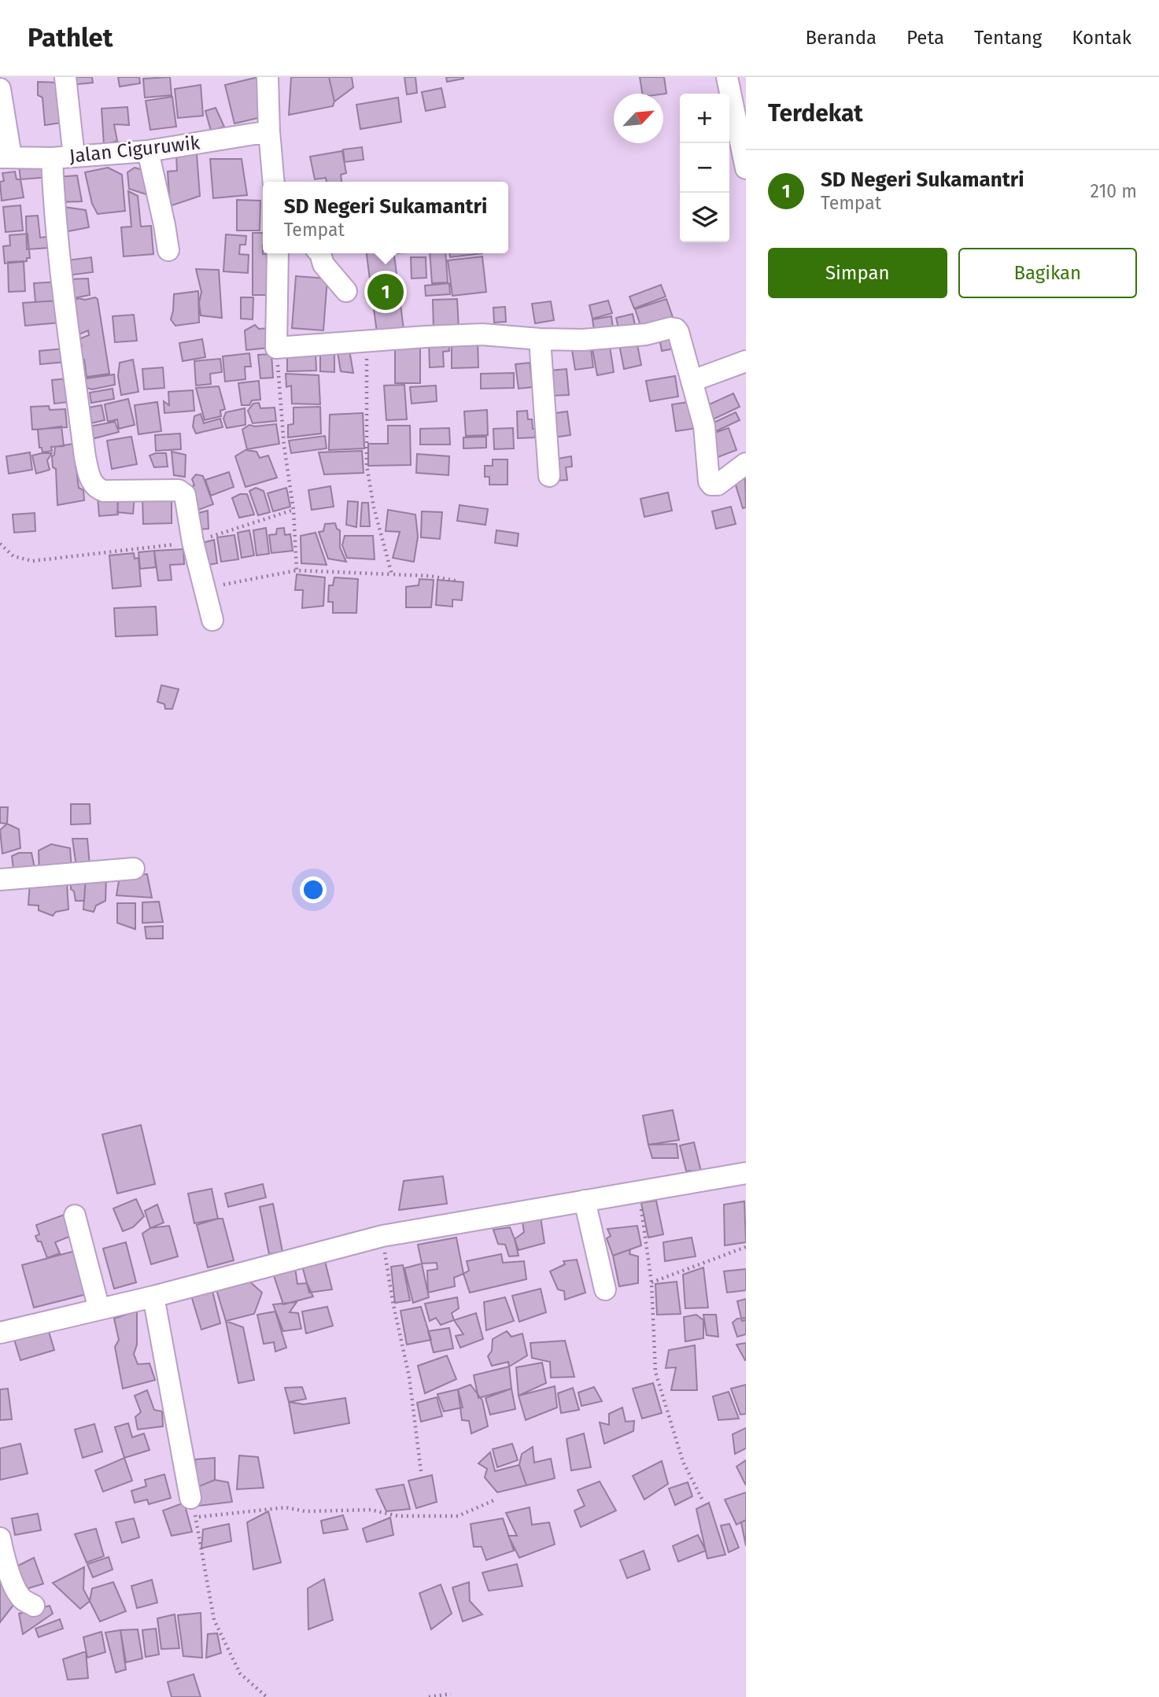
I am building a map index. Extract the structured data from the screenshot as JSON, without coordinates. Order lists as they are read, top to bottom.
{
  "streets": {
    "street": ["Jalan Ciguruwik"]
  },
  "north": "top right",
  "page": {
    "header": "Pathlet",
    "nav": [
      "Beranda",
      "Peta",
      "Tentang",
      "Kontak"
    ],
    "heading": "Terdekat",
    "map_buttons": ["+", "−"],
    "list": [
      {
        "mark": "1",
        "name": "SD Negeri Sukamantri",
        "note": "Tempat",
        "value": "210 m"
      }
    ],
    "popup": ["SD Negeri Sukamantri", "Tempat"],
    "buttons": ["Simpan", "Bagikan"],
    "pins": "1"
  }
}
